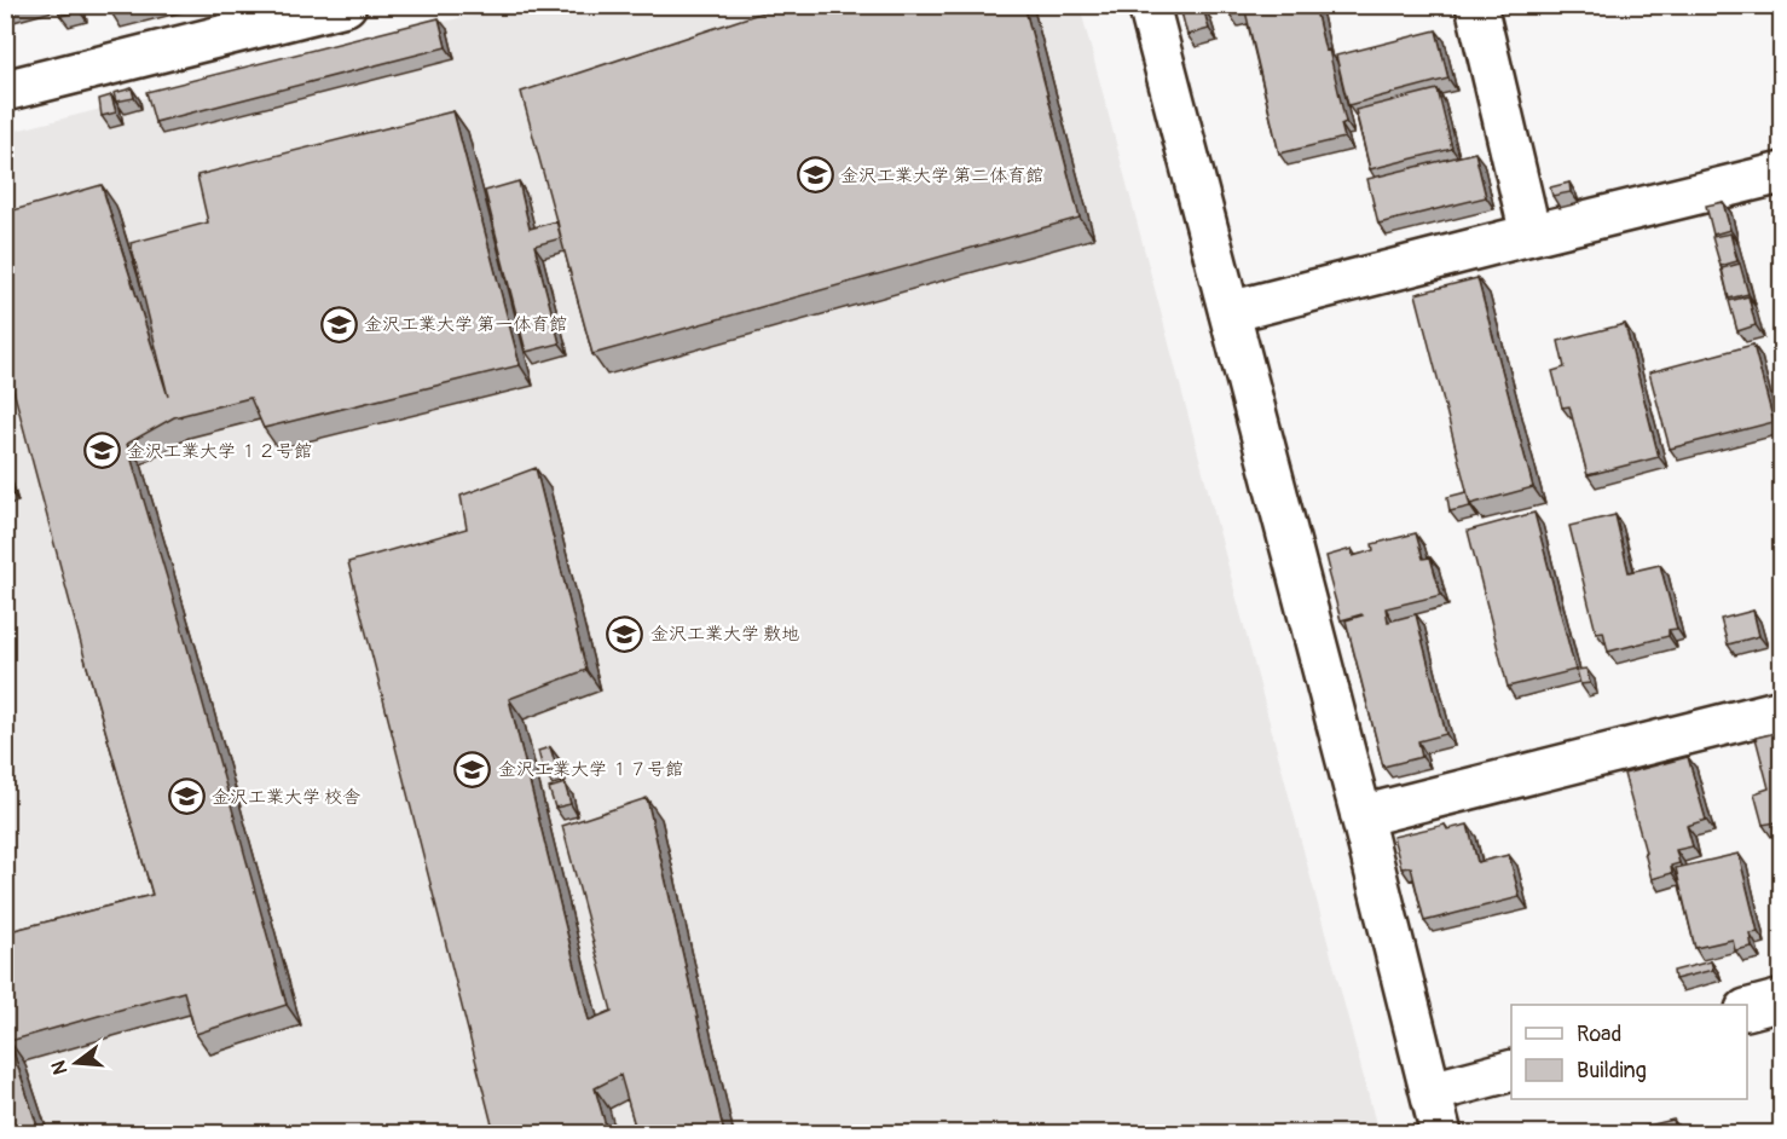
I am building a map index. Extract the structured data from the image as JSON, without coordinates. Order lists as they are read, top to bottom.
{
  "places": {
    "school or university": [
      "金沢工業大学 第二体育館",
      "金沢工業大学 第一体育館",
      "金沢工業大学 １２号館",
      "金沢工業大学 敷地",
      "金沢工業大学 １７号館",
      "金沢工業大学 校舎"
    ]
  },
  "legend": ["Road", "Building"],
  "north": "left"
}
